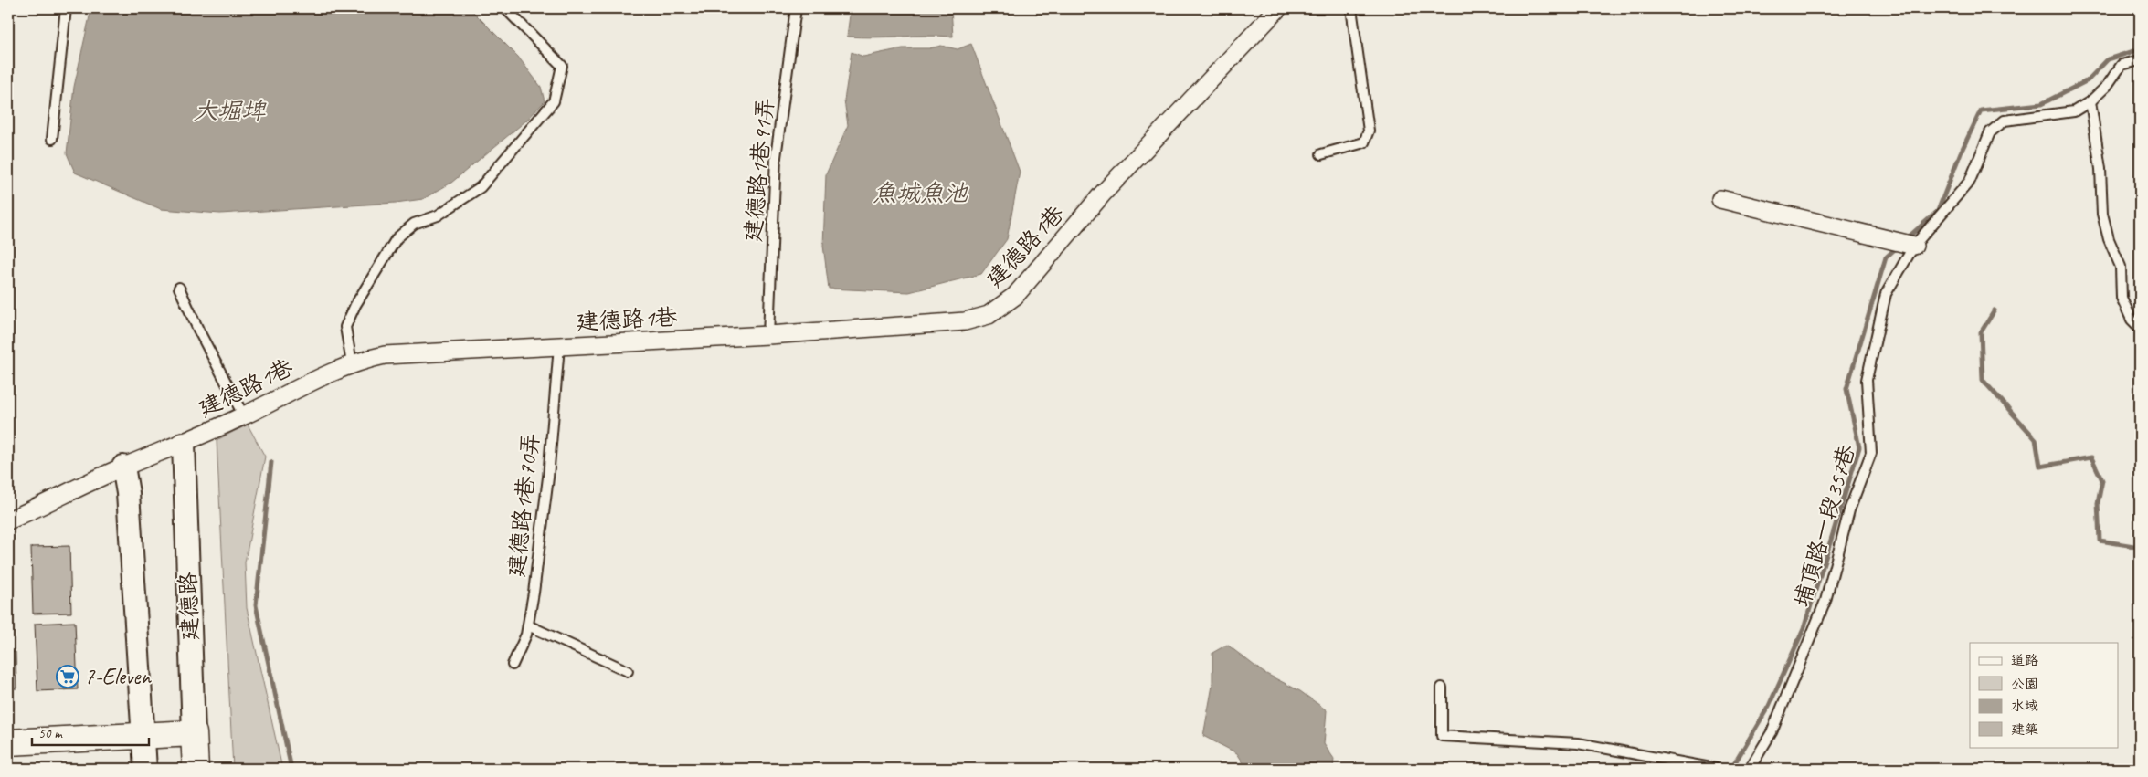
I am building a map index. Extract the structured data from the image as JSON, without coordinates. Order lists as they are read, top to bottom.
{
  "streets": {
    "main road": ["建德路"],
    "street": ["建德路1巷"],
    "lane": ["建德路1巷91弄", "建德路1巷70弄", "埔頂路一段357巷"]
  },
  "crossings": [
    ["建德路1巷91弄", "建德路1巷"],
    ["建德路1巷", "建德路1巷70弄"],
    ["建德路1巷", "建德路"]
  ],
  "water": ["大堀埤", "魚城魚池"],
  "places": {
    "supermarket": ["7-Eleven"]
  },
  "legend": [
    "道路",
    "公園",
    "水域",
    "建築"
  ],
  "scale_bar": "50 m"
}
